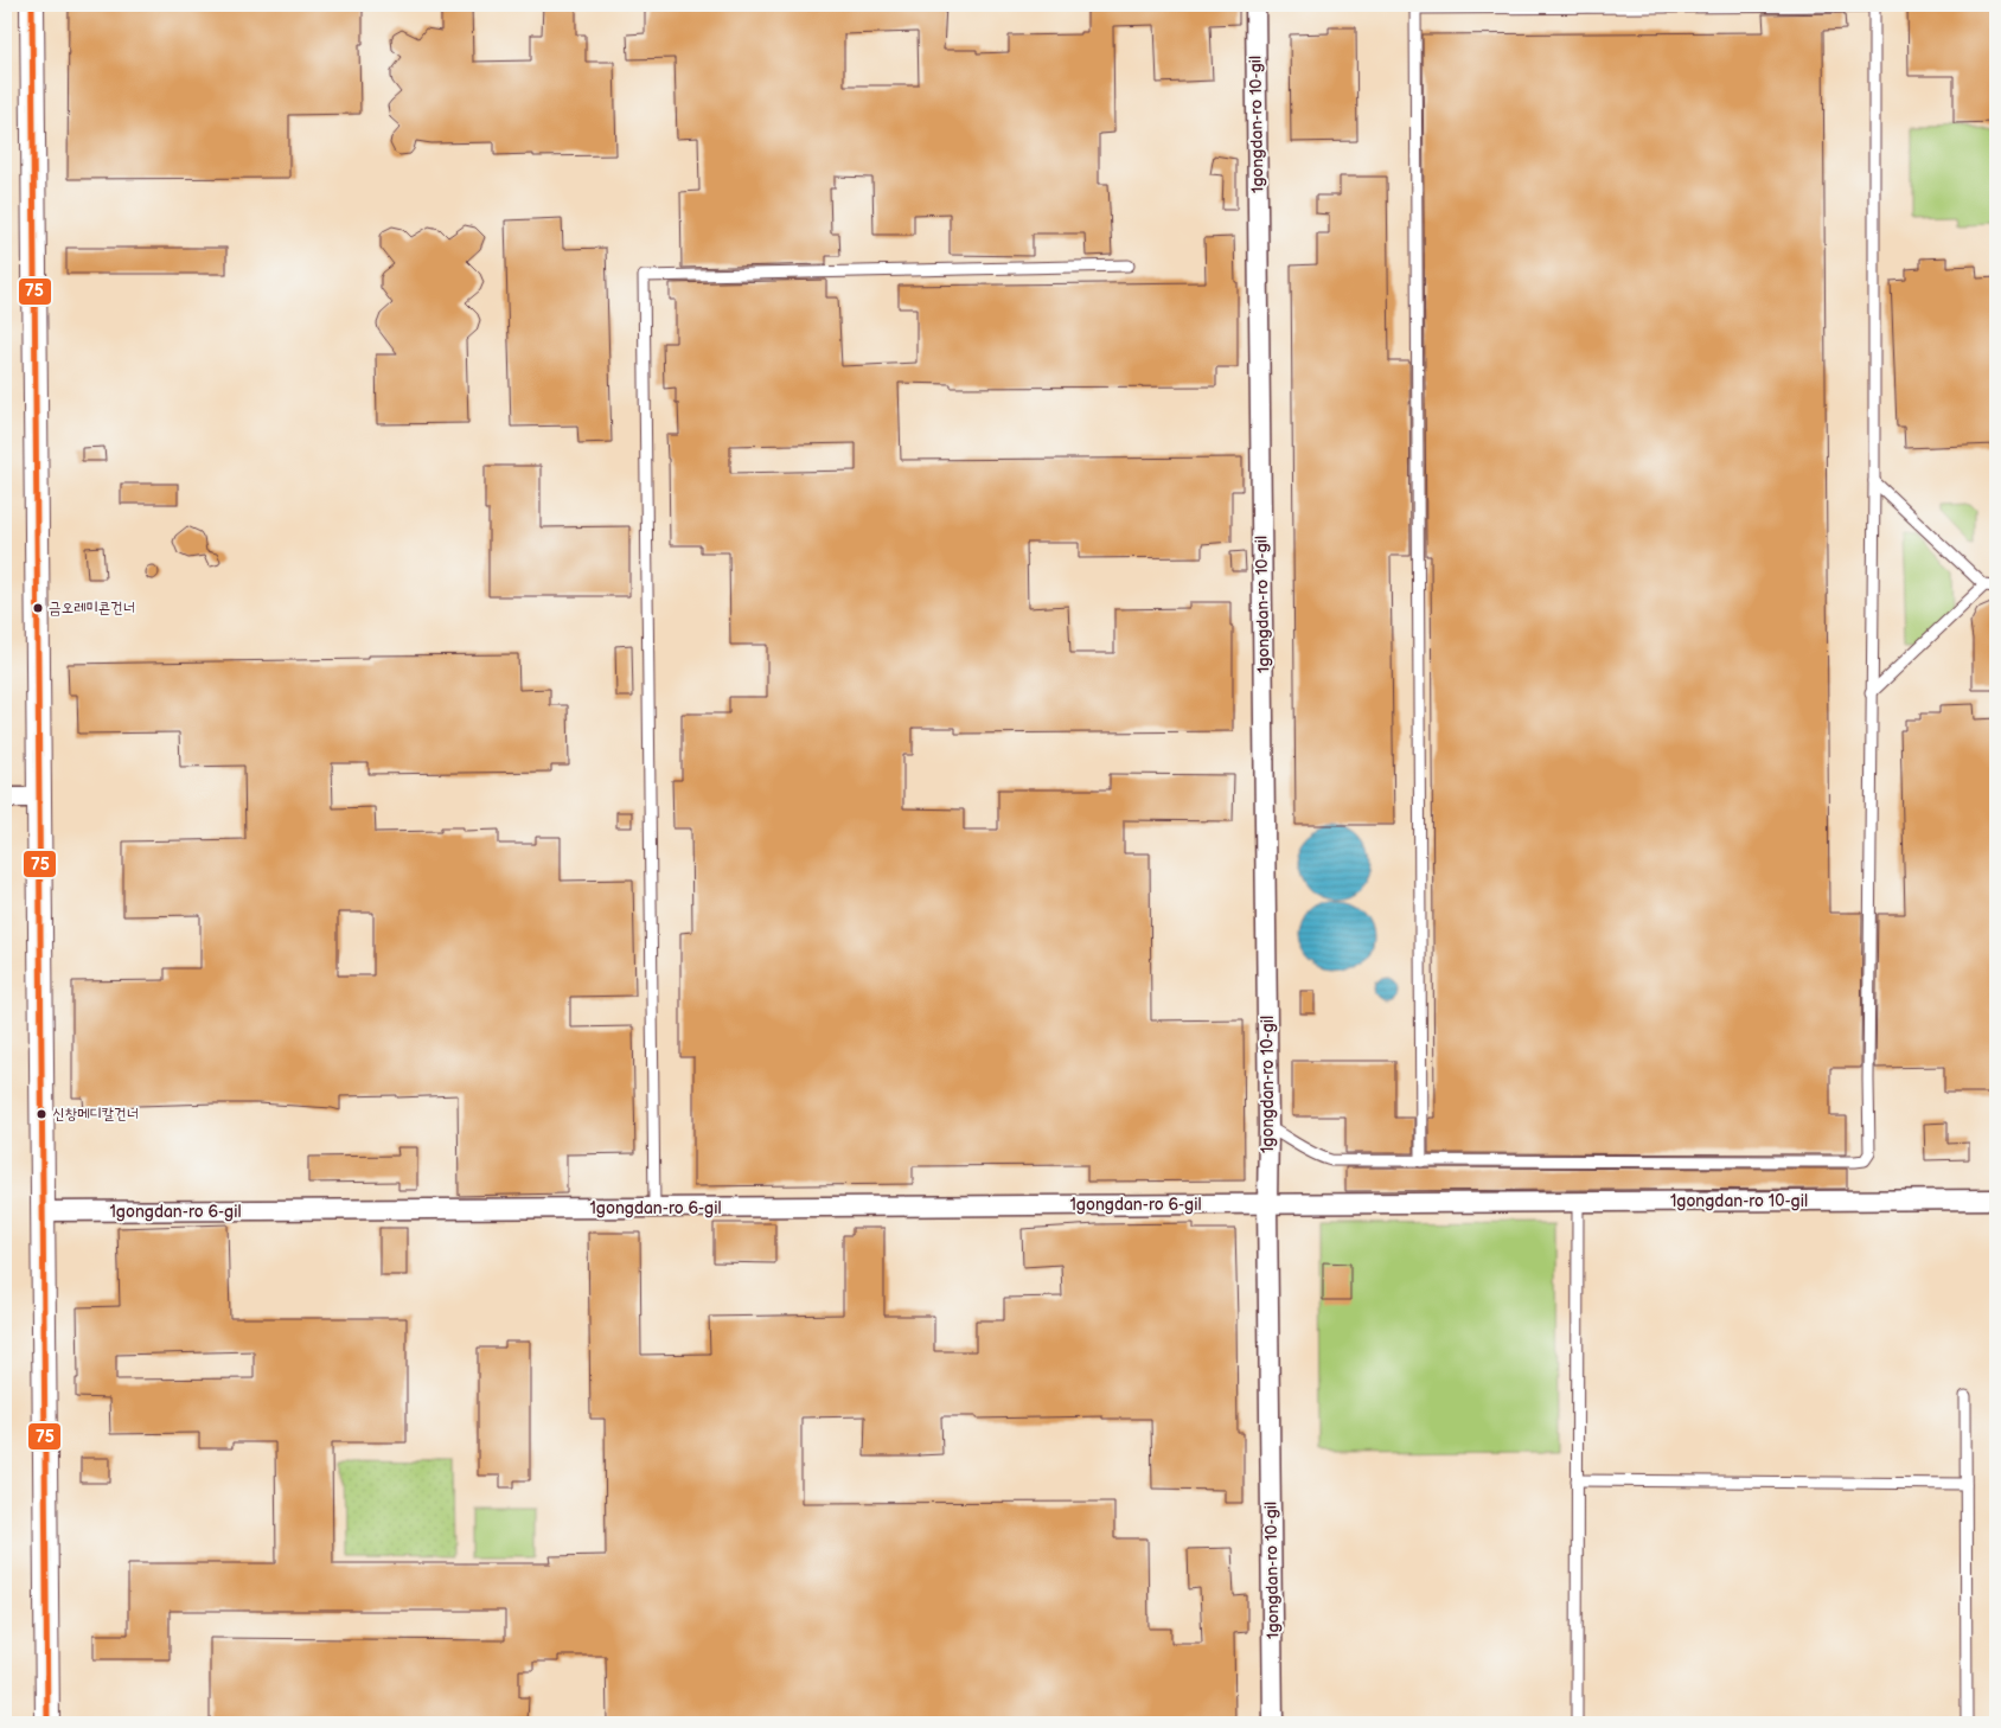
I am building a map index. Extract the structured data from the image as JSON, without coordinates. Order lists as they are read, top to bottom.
{
  "streets": {
    "street": ["1gongdan-ro 10-gil", "1gongdan-ro 6-gil"]
  },
  "crossings": [
    ["1gongdan-ro 10-gil", "1gongdan-ro 6-gil"]
  ],
  "places": ["금오레미콘건너", "신창메디칼건너"],
  "lines": ["transit line 75"]
}
